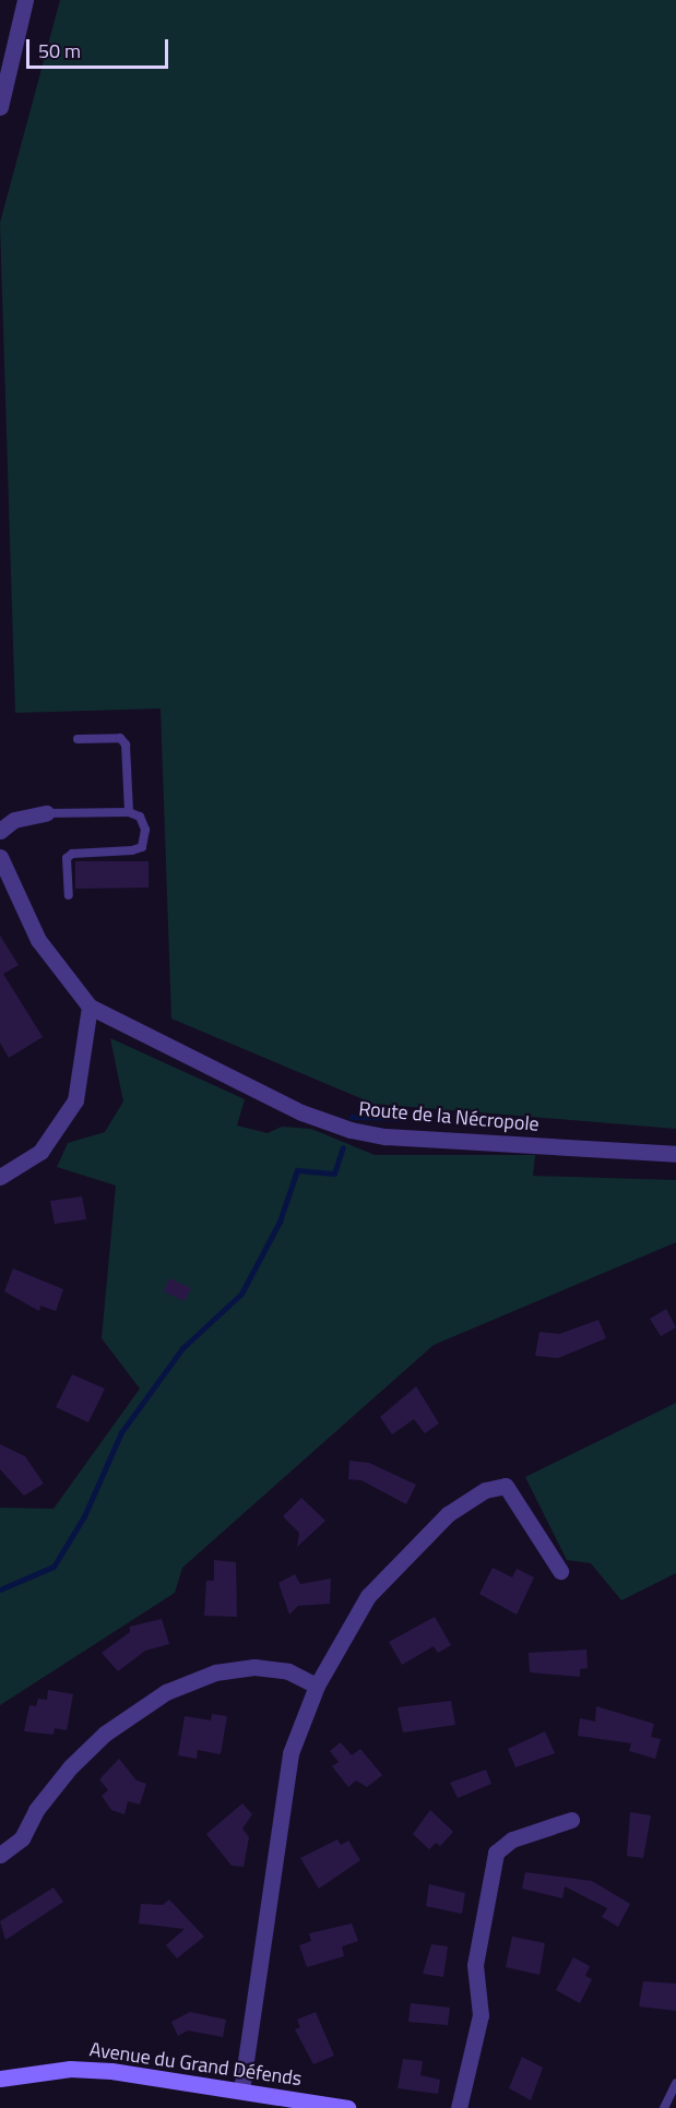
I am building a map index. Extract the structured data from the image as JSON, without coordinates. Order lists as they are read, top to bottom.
{
  "streets": {
    "street": ["Route de la Nécropole", "Avenue du Grand Défends"]
  },
  "scale_bar": "50 m"
}
